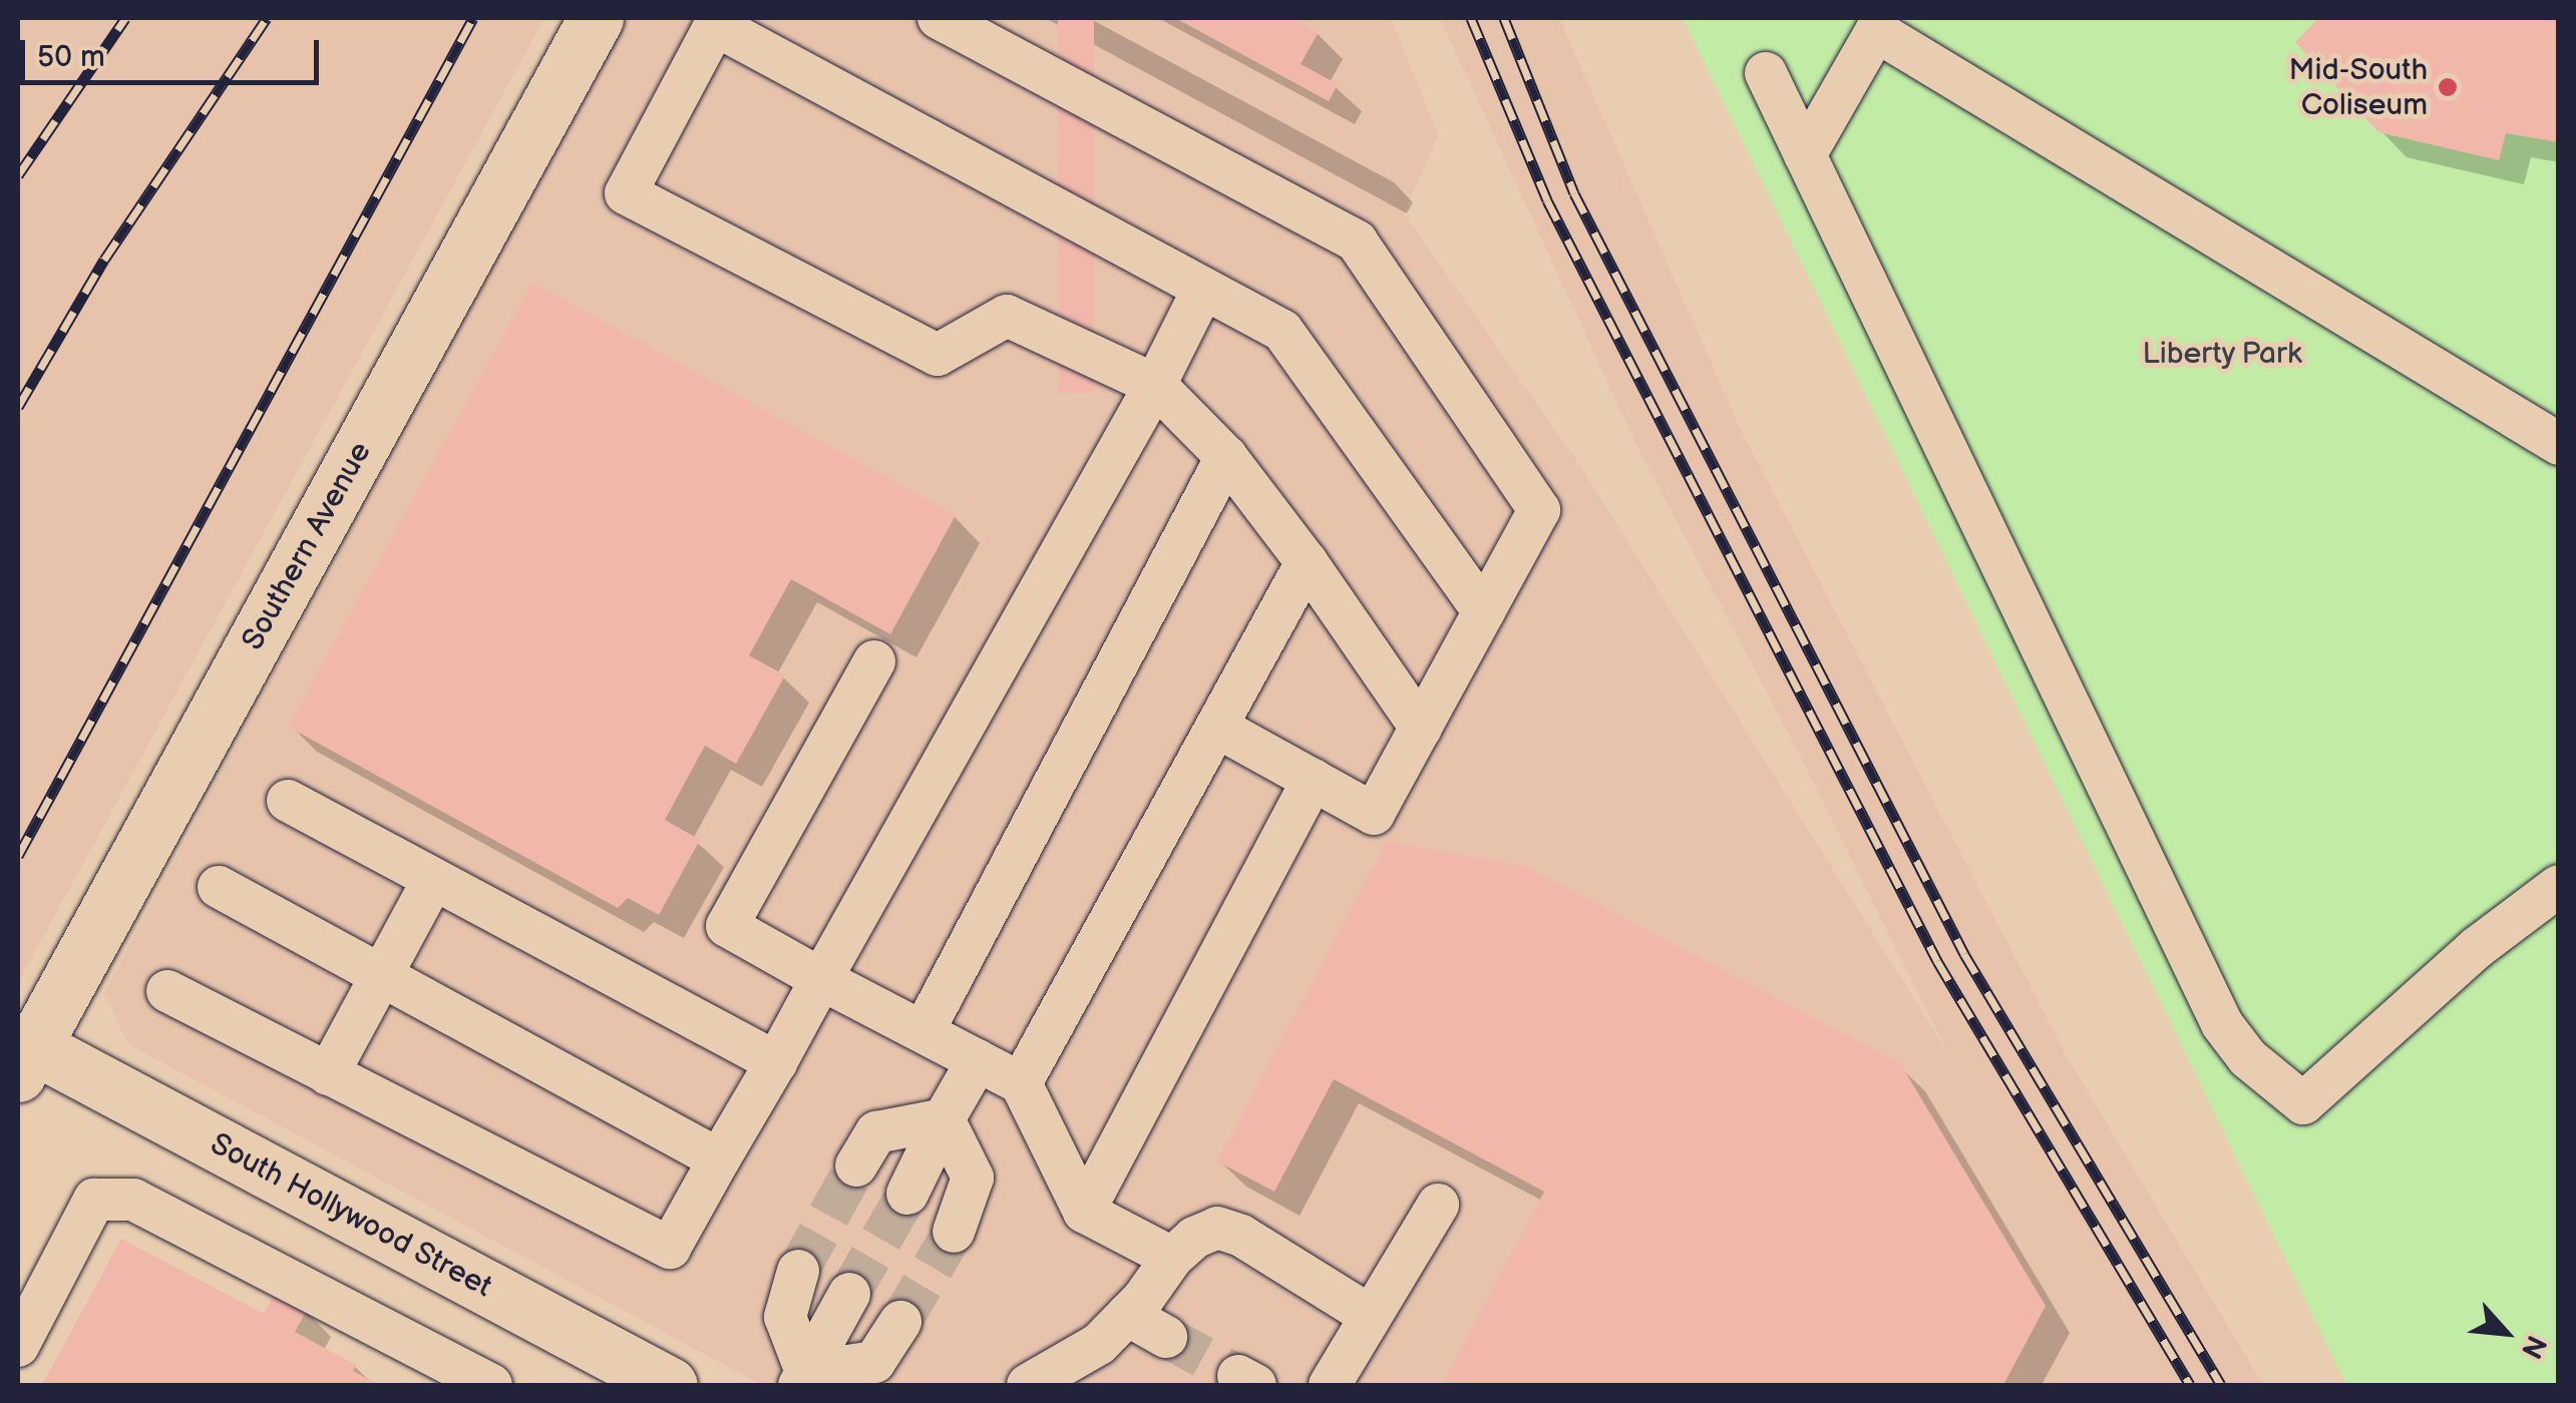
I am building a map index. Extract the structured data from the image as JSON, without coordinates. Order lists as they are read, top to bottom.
{
  "streets": {
    "main road": ["Southern Avenue", "South Hollywood Street"]
  },
  "crossings": [
    ["Southern Avenue", "South Hollywood Street"]
  ],
  "parks": ["Liberty Park"],
  "places": ["Mid-South Coliseum"],
  "scale_bar": "50 m",
  "north": "bottom right"
}
